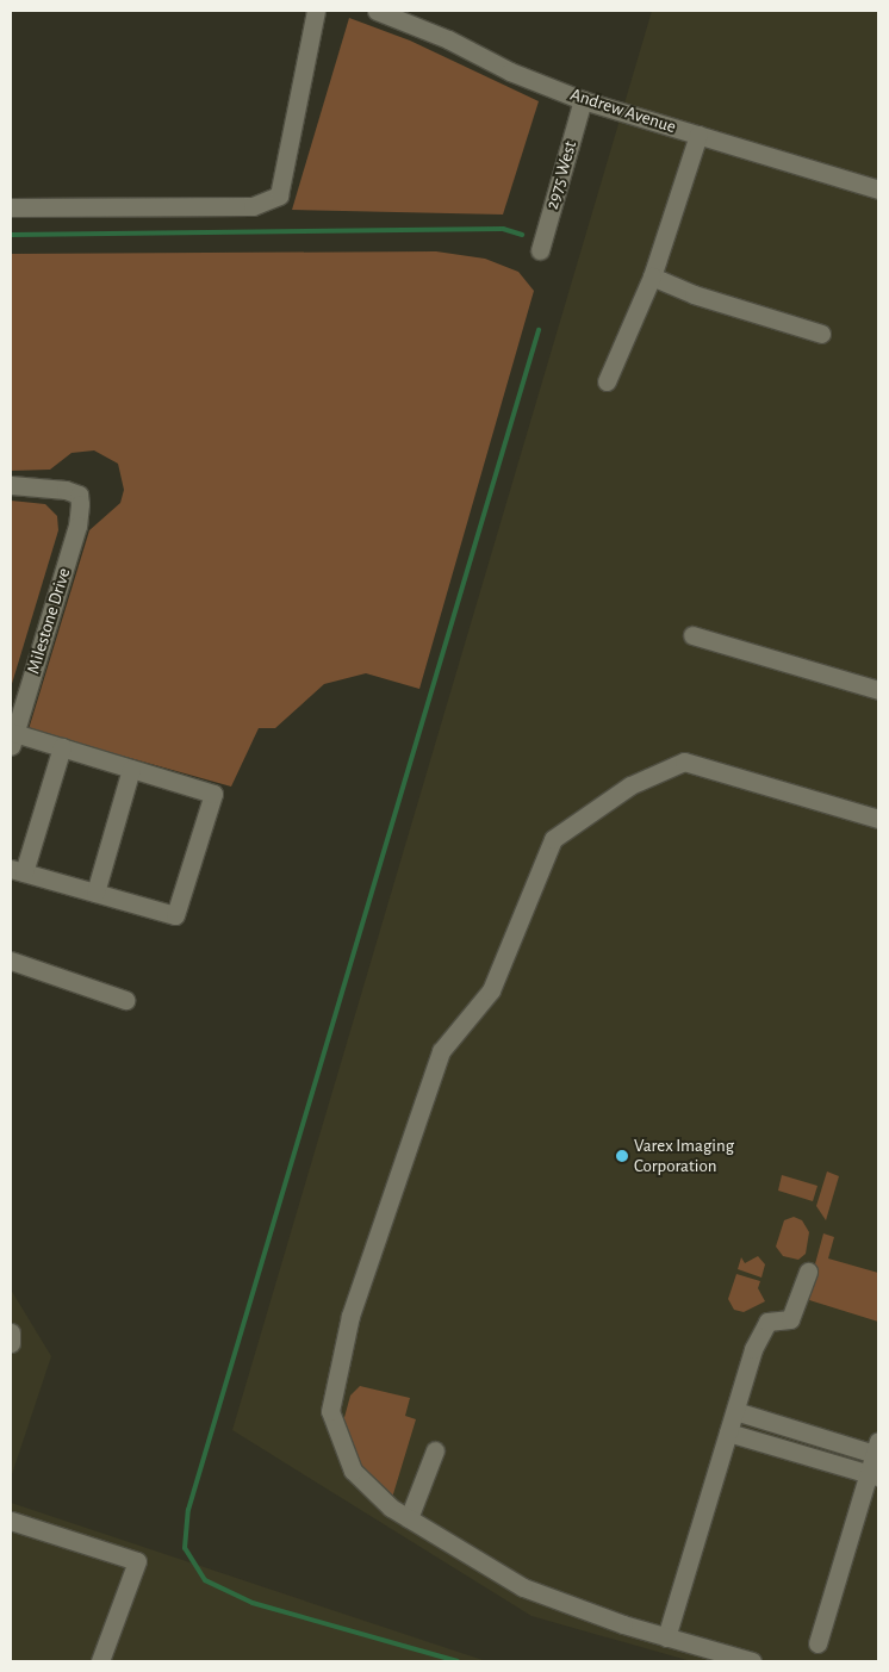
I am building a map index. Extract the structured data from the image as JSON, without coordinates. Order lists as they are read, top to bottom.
{
  "streets": {
    "street": ["Andrew Avenue", "2975 West", "Milestone Drive"]
  },
  "crossings": [
    ["Andrew Avenue", "2975 West"]
  ],
  "places": ["Varex Imaging Corporation"]
}
